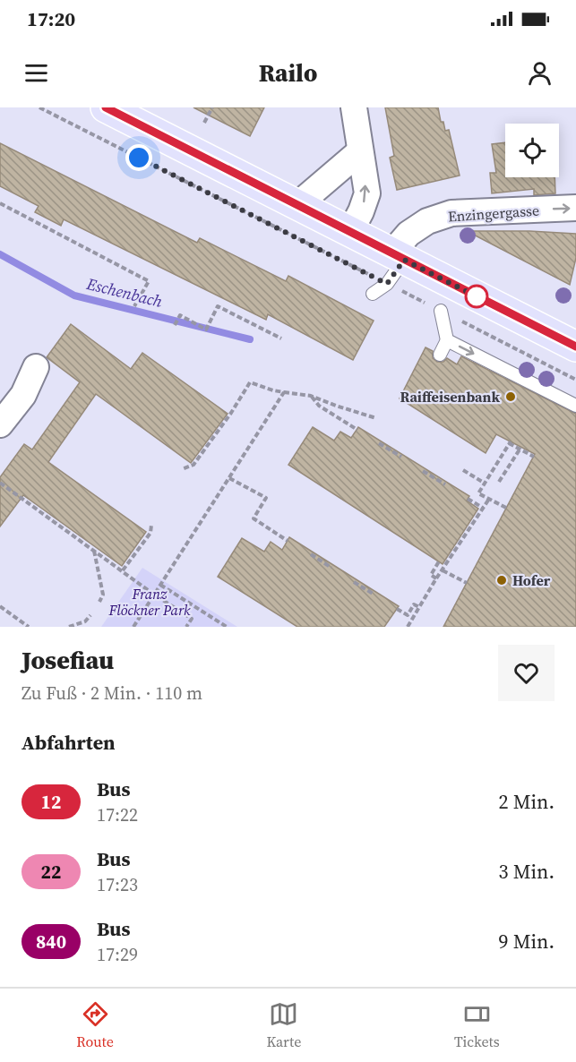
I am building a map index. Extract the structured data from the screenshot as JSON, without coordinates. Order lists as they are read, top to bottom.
{
  "streets": {
    "street": ["Enzingergasse"]
  },
  "water": ["Eschenbach"],
  "parks": ["Franz Flöckner Park"],
  "places": ["Raiffeisenbank", "Hofer"],
  "lines": ["bus line 12"],
  "page": {
    "status": "17:20",
    "header": "Railo",
    "heading": [
      ["Josefiau", "Zu Fuß · 2 Min. · 110 m"],
      "Abfahrten"
    ],
    "list": [
      {
        "mark": "12",
        "name": "Bus",
        "note": "17:22",
        "value": "2 Min."
      },
      {
        "mark": "22",
        "name": "Bus",
        "note": "17:23",
        "value": "3 Min."
      },
      {
        "mark": "840",
        "name": "Bus",
        "note": "17:29",
        "value": "9 Min."
      }
    ],
    "tabs": ["Route", "Karte", "Tickets"]
  }
}
